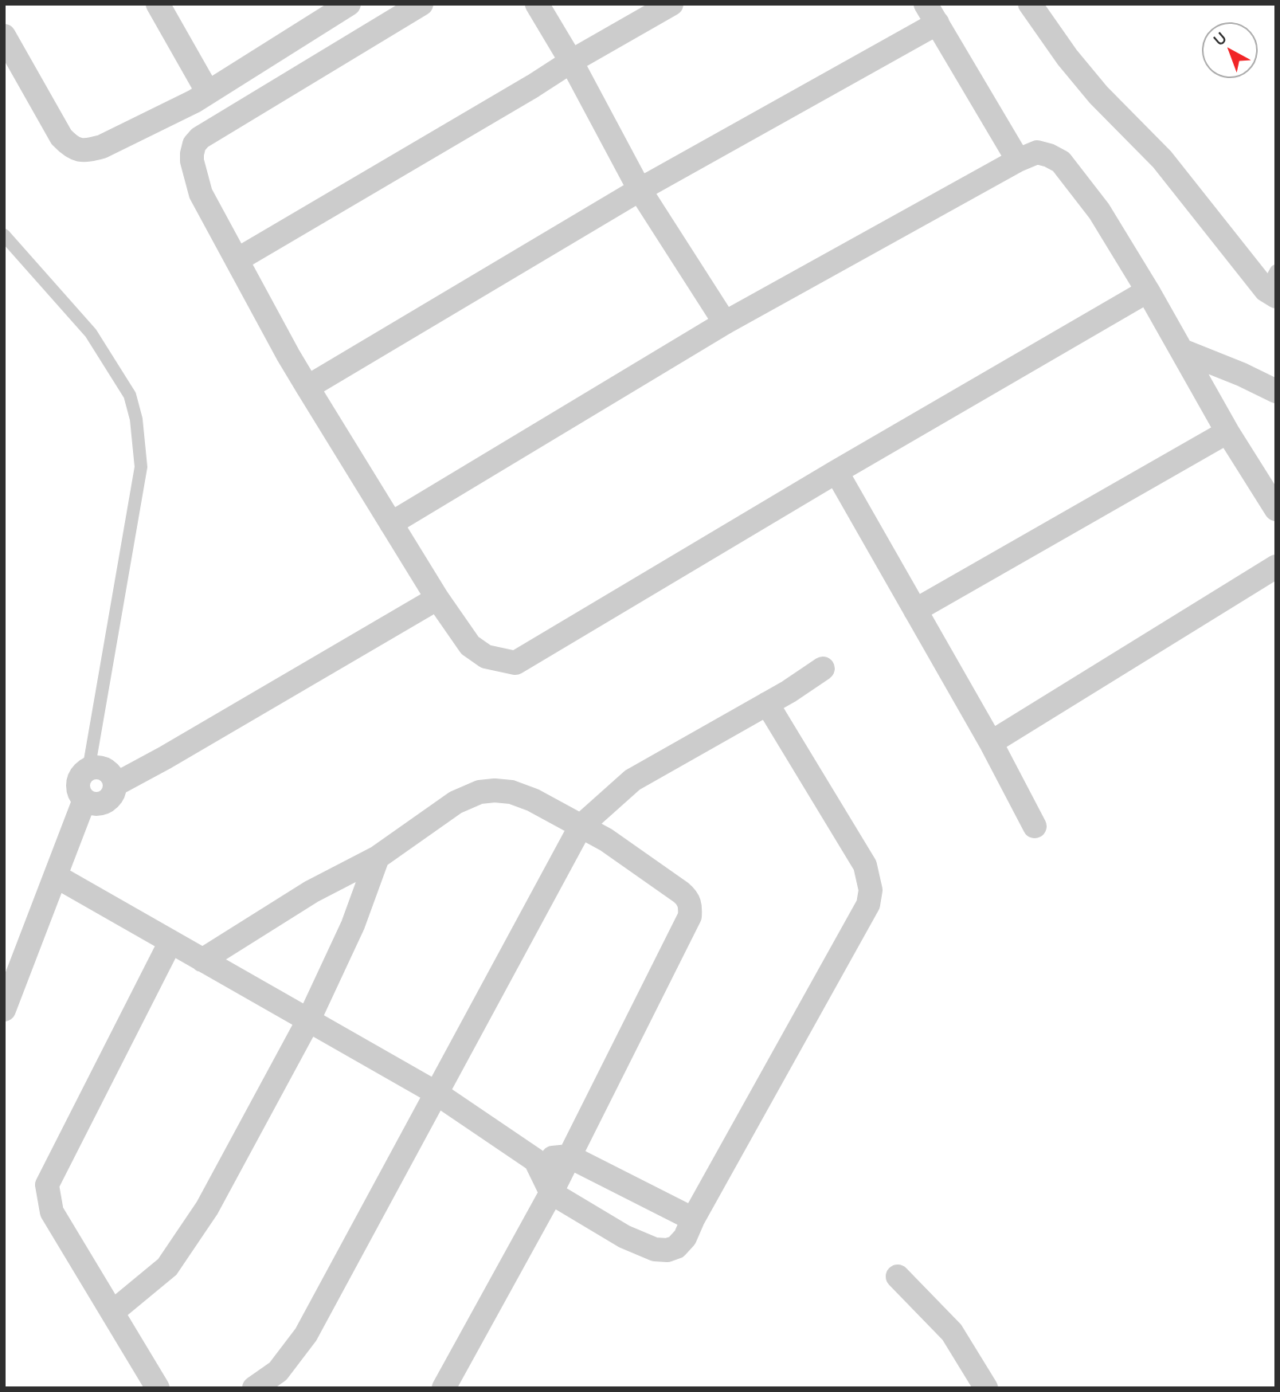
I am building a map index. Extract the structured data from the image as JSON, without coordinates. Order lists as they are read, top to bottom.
{
  "north": "top left"
}
